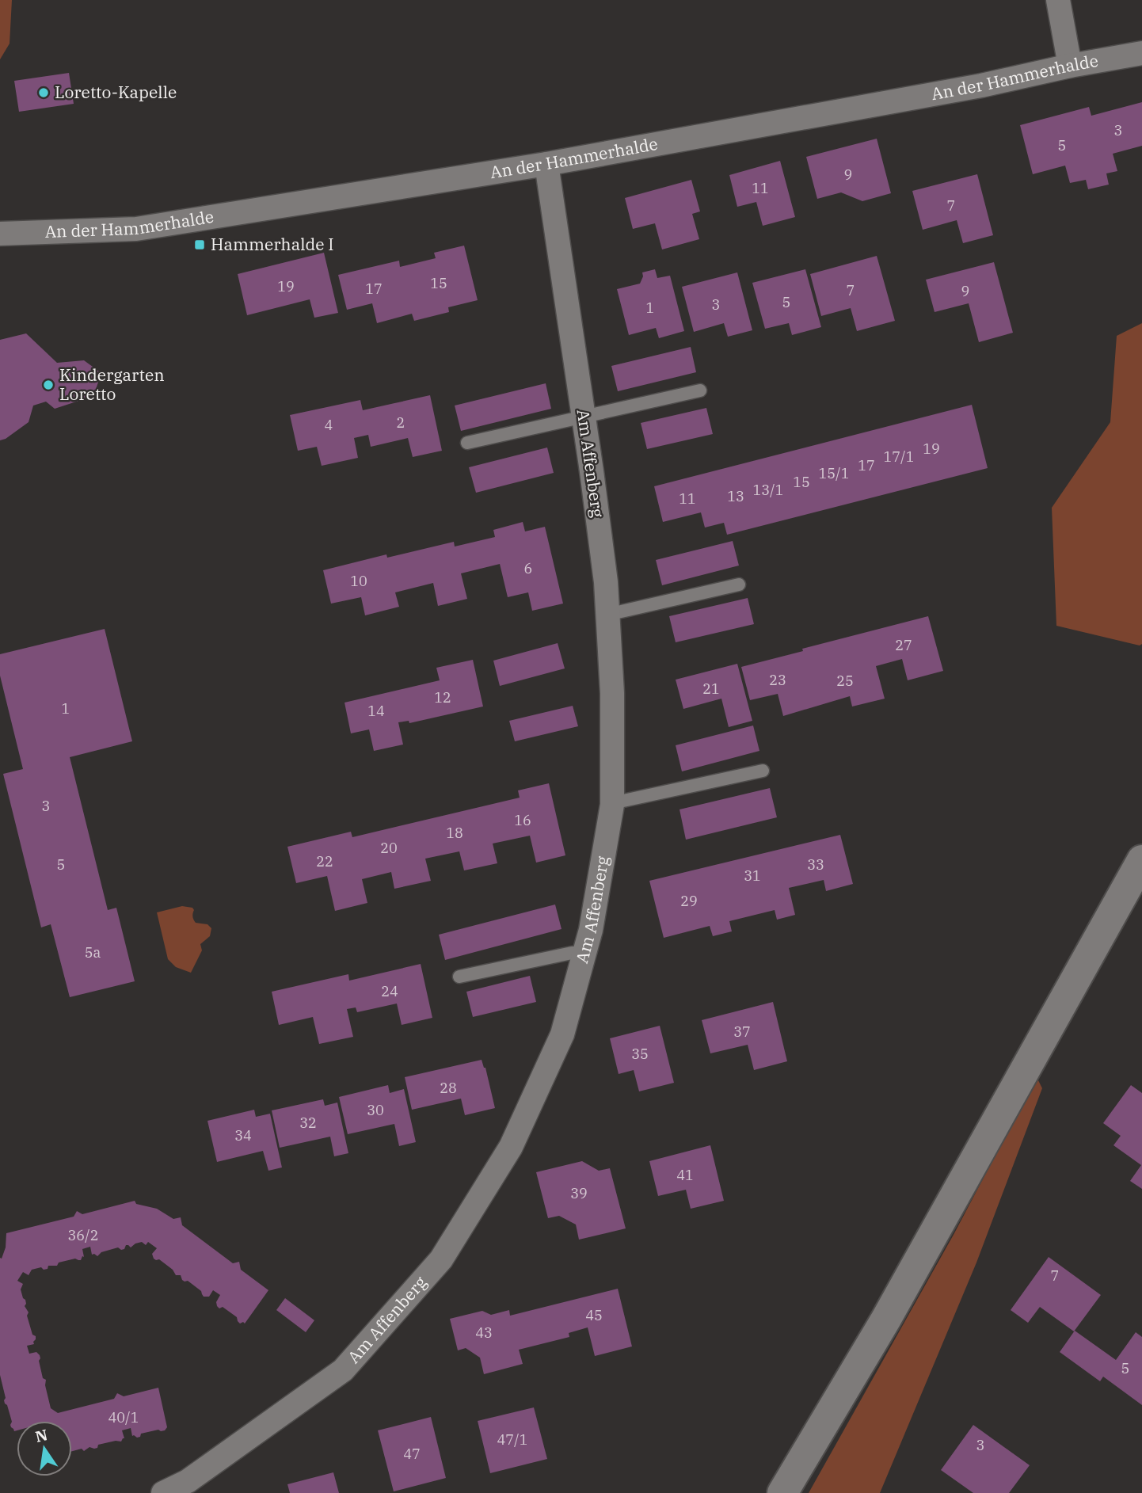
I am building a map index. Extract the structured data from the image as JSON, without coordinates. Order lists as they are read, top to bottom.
{
  "streets": {
    "street": ["An der Hammerhalde", "Am Affenberg"]
  },
  "crossings": [
    ["An der Hammerhalde", "Am Affenberg"]
  ],
  "places": {
    "other": ["Loretto-Kapelle", "Kindergarten Loretto"],
    "transit": ["Hammerhalde I"]
  },
  "house_numbers": [
    "3",
    "5",
    "9",
    "11",
    "7",
    "15",
    "19",
    "17",
    "7",
    "9",
    "5",
    "3",
    "1",
    "2",
    "4",
    "19",
    "17/1",
    "17",
    "15/1",
    "15",
    "13/1",
    "13",
    "11",
    "6",
    "10",
    "27",
    "23",
    "25",
    "21",
    "12",
    "1",
    "14",
    "3",
    "16",
    "18",
    "20",
    "22",
    "5",
    "33",
    "31",
    "29",
    "5a",
    "24",
    "37",
    "35",
    "28",
    "30",
    "32",
    "34",
    "41",
    "39",
    "36/2",
    "7",
    "45",
    "43",
    "5",
    "40/1",
    "47/1",
    "3",
    "47"
  ],
  "north": "top"
}
